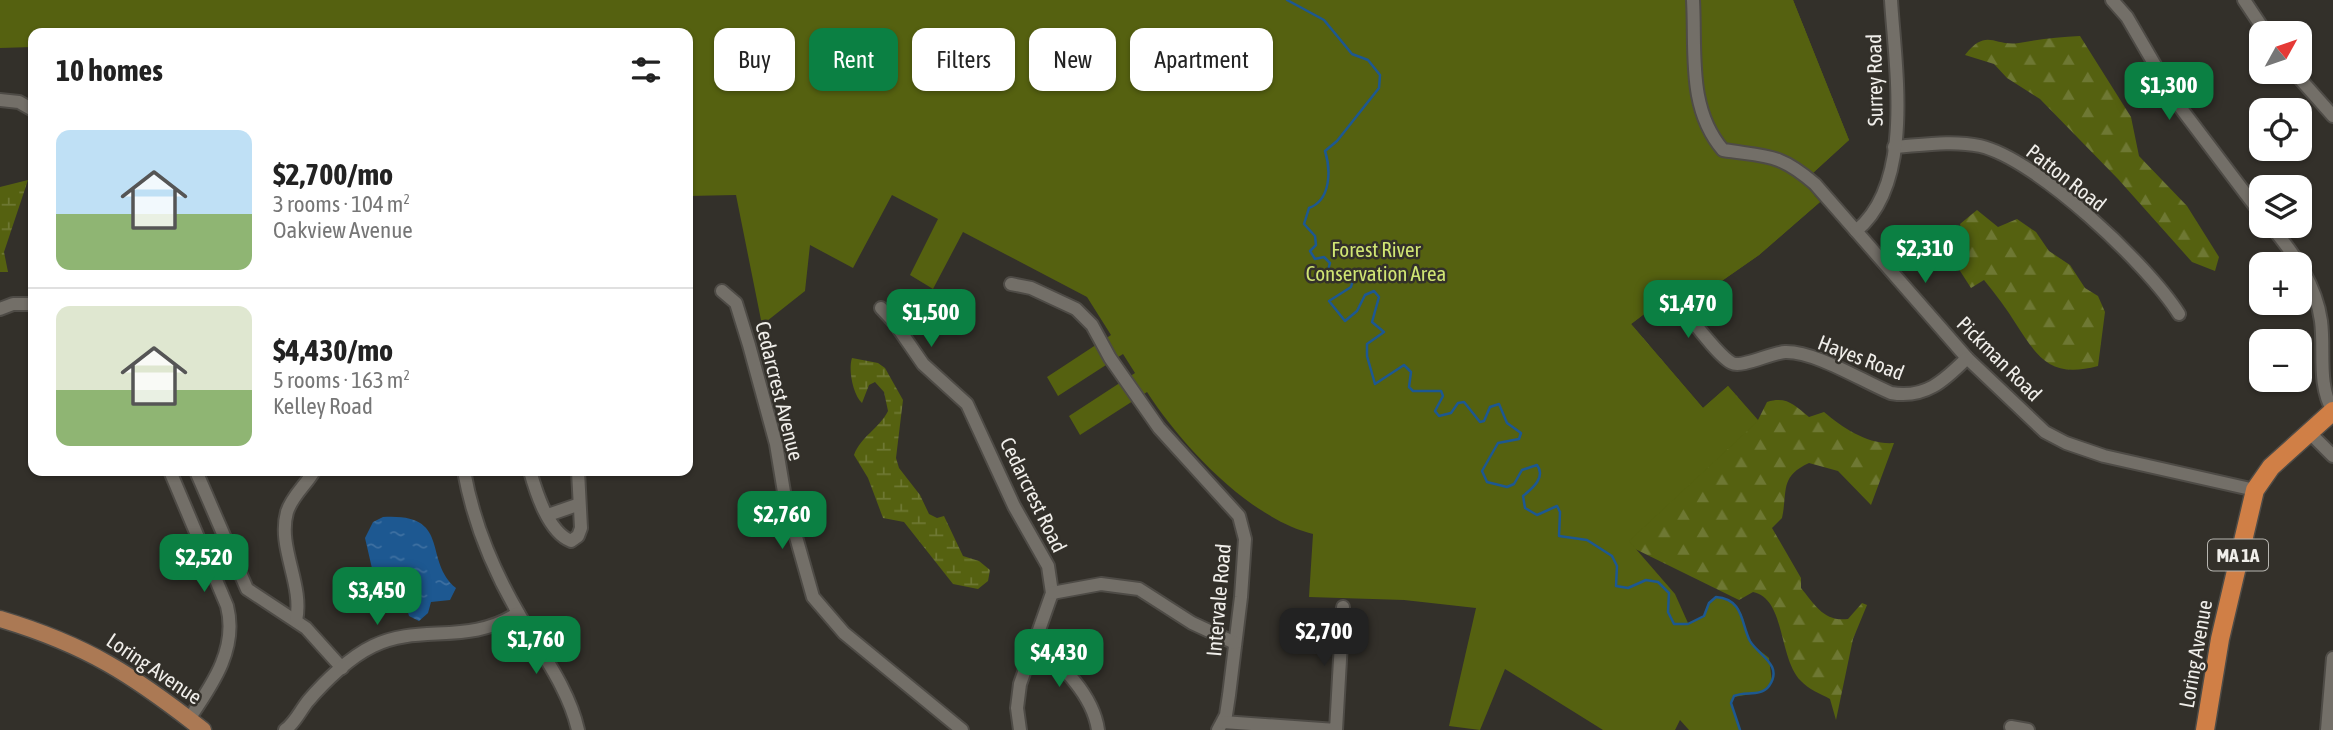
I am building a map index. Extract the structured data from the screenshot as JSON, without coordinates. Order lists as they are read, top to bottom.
{
  "streets": {
    "highway": ["MA 1A", "Loring Avenue"],
    "street": [
      "Surrey Road",
      "Patton Road",
      "Hayes Road",
      "Pickman Road",
      "Cedarcrest Avenue",
      "Cedarcrest Road",
      "Intervale Road"
    ]
  },
  "crossings": [
    ["Surrey Road", "Patton Road"],
    ["Surrey Road", "Pickman Road"],
    ["Hayes Road", "Pickman Road"],
    ["Pickman Road", "Loring Avenue"]
  ],
  "parks": ["Forest River Conservation Area"],
  "north": "top right",
  "page": {
    "map_buttons": ["+", "−"],
    "chip": [
      "Buy",
      "Rent",
      "Filters",
      "New",
      "Apartment"
    ],
    "heading": "10 homes",
    "price": [
      "$1,300",
      "$2,310",
      "$1,470",
      "$1,500",
      "$2,760",
      "$2,520",
      "$3,450",
      "$2,700",
      "$1,760",
      "$4,430"
    ],
    "list": [
      {
        "name": "$2,700/mo",
        "note": "3 rooms · 104 m² · Oakview Avenue"
      },
      {
        "name": "$4,430/mo",
        "note": "5 rooms · 163 m² · Kelley Road"
      }
    ]
  }
}
